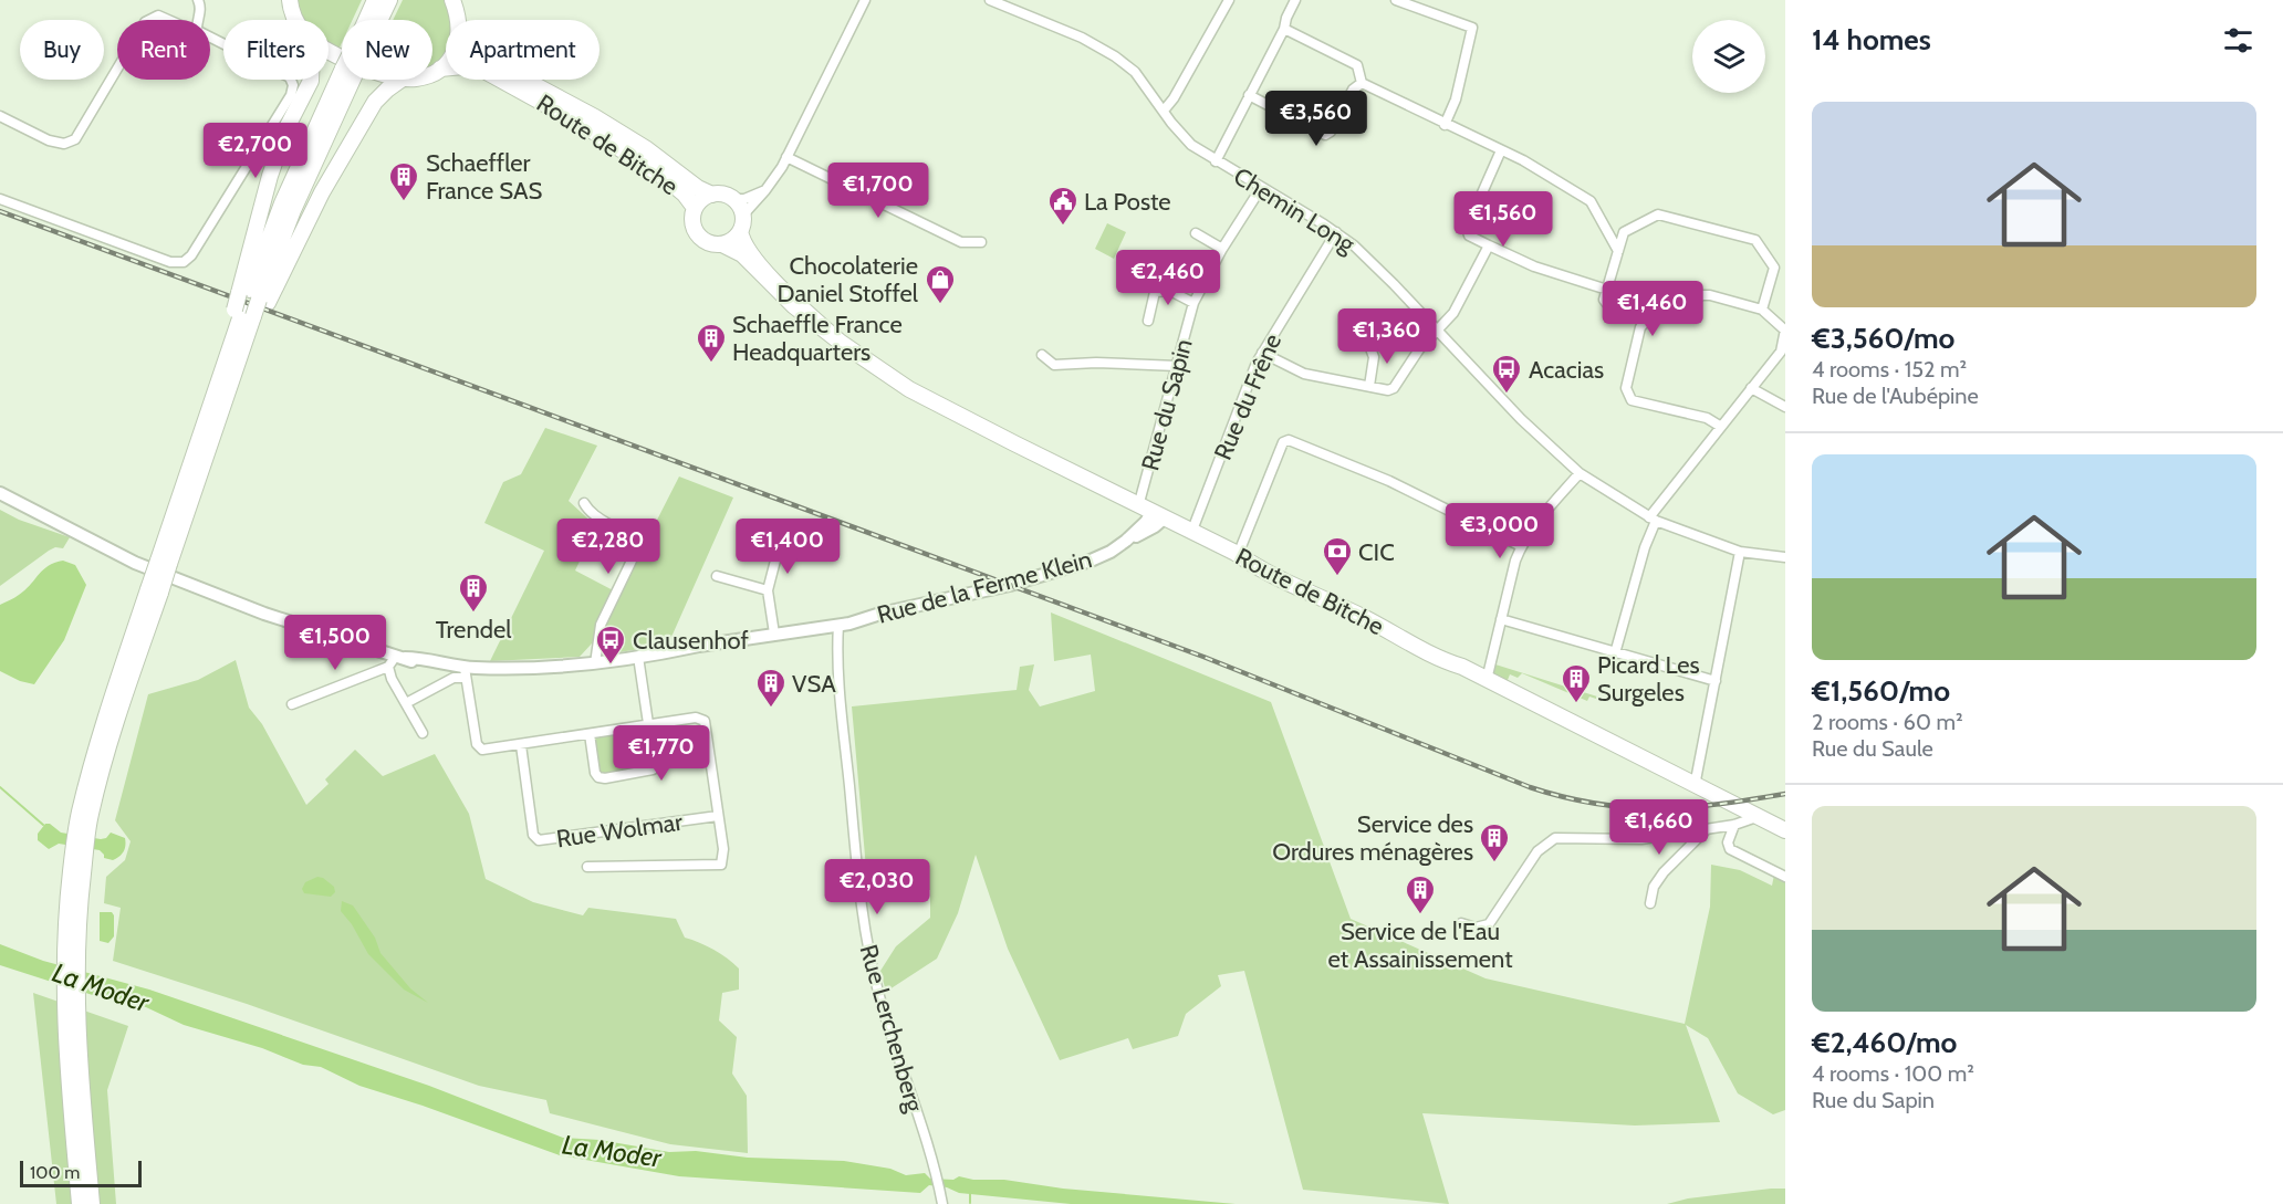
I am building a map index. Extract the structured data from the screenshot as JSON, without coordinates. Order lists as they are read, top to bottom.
{
  "streets": {
    "main road": ["Route de Bitche"],
    "street": [
      "Chemin Long",
      "Rue du Frêne",
      "Rue du Sapin",
      "Rue de la Ferme Klein",
      "Rue Wolmar",
      "Rue Lerchenberg"
    ]
  },
  "crossings": [
    ["Route de Bitche", "Rue du Frêne"],
    ["Route de Bitche", "Rue du Sapin"],
    ["Route de Bitche", "Rue de la Ferme Klein"],
    ["Chemin Long", "Rue du Frêne"],
    ["Chemin Long", "Rue du Sapin"],
    ["Rue du Sapin", "Rue de la Ferme Klein"],
    ["Rue de la Ferme Klein", "Rue Lerchenberg"]
  ],
  "water": ["La Moder"],
  "places": {
    "building": [
      "Schaeffler France SAS",
      "Schaeffle France Headquarters",
      "Trendel",
      "Picard Les Surgeles",
      "VSA",
      "Service des Ordures ménagères",
      "Service de l'Eau et Assainissement"
    ],
    "public building": ["La Poste"],
    "shop": ["Chocolaterie Daniel Stoffel"],
    "bus stop": ["Acacias", "Clausenhof"],
    "bank": ["CIC"]
  },
  "scale_bar": "100 m",
  "page": {
    "heading": "14 homes",
    "chip": [
      "Buy",
      "Rent",
      "Filters",
      "New",
      "Apartment"
    ],
    "list": [
      {
        "name": "€3,560/mo",
        "note": "4 rooms · 152 m² · Rue de l'Aubépine"
      },
      {
        "name": "€1,560/mo",
        "note": "2 rooms · 60 m² · Rue du Saule"
      },
      {
        "name": "€2,460/mo",
        "note": "4 rooms · 100 m² · Rue du Sapin"
      }
    ],
    "price": [
      "€3,560",
      "€2,700",
      "€1,700",
      "€1,560",
      "€2,460",
      "€1,460",
      "€1,360",
      "€3,000",
      "€2,280",
      "€1,400",
      "€1,500",
      "€1,770",
      "€1,660",
      "€2,030"
    ],
    "scale": "100 m"
  }
}
